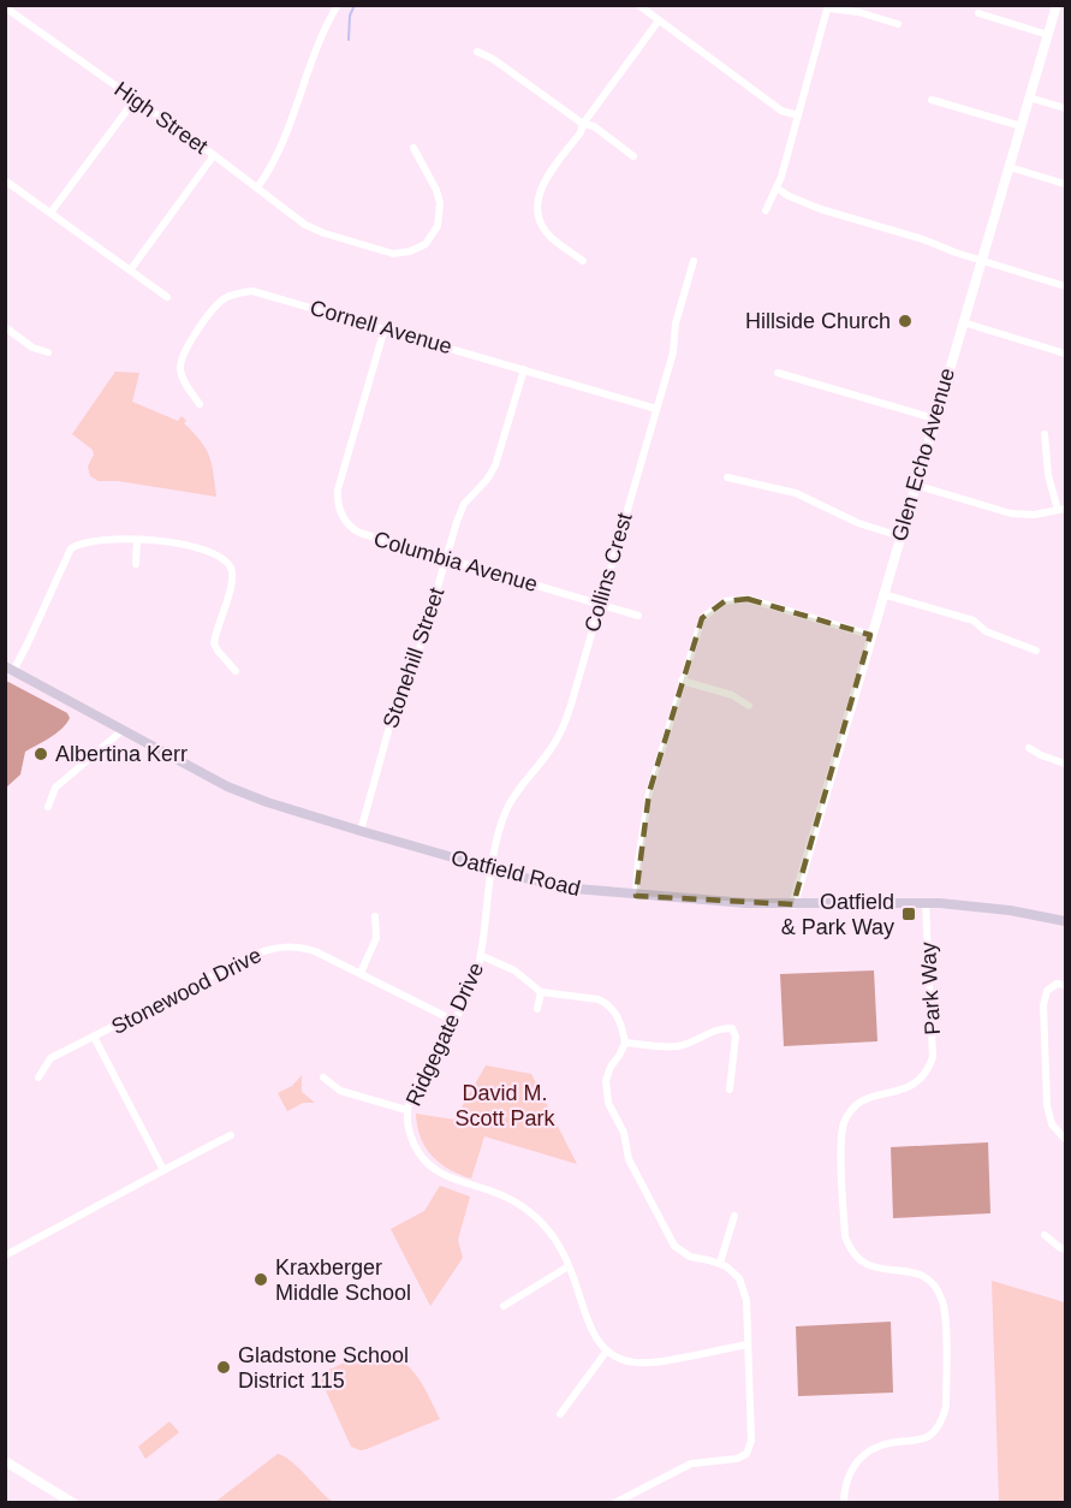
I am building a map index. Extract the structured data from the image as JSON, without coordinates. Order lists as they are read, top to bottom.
{
  "streets": {
    "main road": ["Oatfield Road"],
    "street": [
      "High Street",
      "Cornell Avenue",
      "Glen Echo Avenue",
      "Columbia Avenue",
      "Collins Crest",
      "Stonehill Street",
      "Park Way",
      "Stonewood Drive",
      "Ridgegate Drive"
    ]
  },
  "crossings": [
    ["Cornell Avenue", "Columbia Avenue"],
    ["Cornell Avenue", "Collins Crest"],
    ["Cornell Avenue", "Stonehill Street"],
    ["Glen Echo Avenue", "Oatfield Road"],
    ["Columbia Avenue", "Collins Crest"],
    ["Columbia Avenue", "Stonehill Street"],
    ["Collins Crest", "Oatfield Road"],
    ["Collins Crest", "Ridgegate Drive"],
    ["Stonehill Street", "Oatfield Road"],
    ["Oatfield Road", "Park Way"],
    ["Oatfield Road", "Ridgegate Drive"],
    ["Stonewood Drive", "Ridgegate Drive"]
  ],
  "parks": ["David M. Scott Park"],
  "places": {
    "other": [
      "Hillside Church",
      "Albertina Kerr",
      "Kraxberger Middle School",
      "Gladstone School District 115"
    ],
    "transit": ["Oatfield & Park Way"]
  }
}
